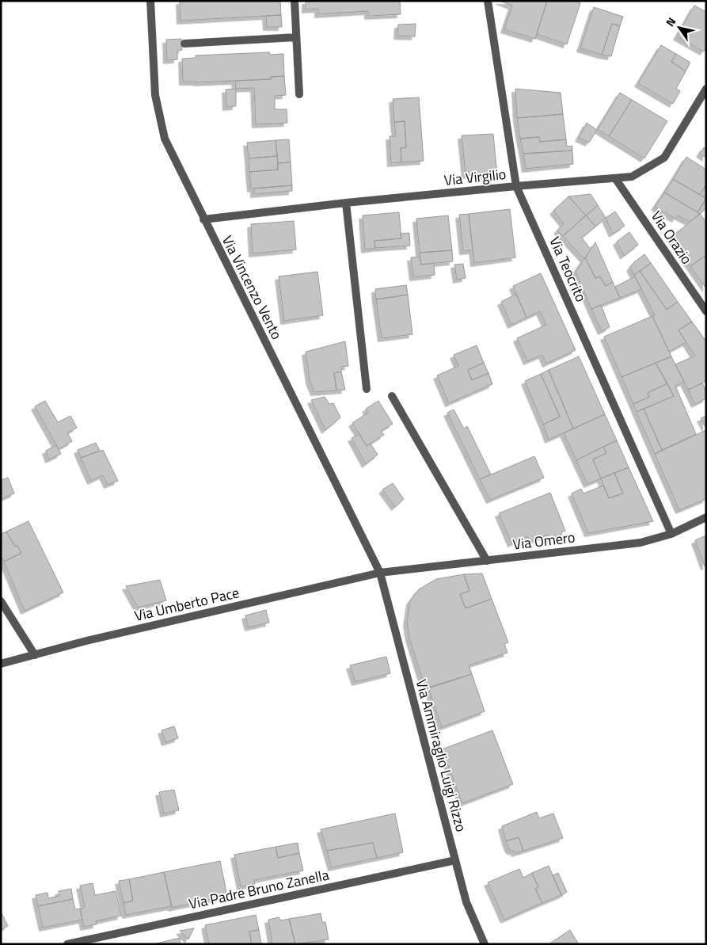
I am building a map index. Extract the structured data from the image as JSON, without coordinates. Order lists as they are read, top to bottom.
{
  "streets": {
    "street": [
      "Via Virgilio",
      "Via Orazio",
      "Via Teocrito",
      "Via Vincenzo Vento",
      "Via Omero",
      "Via Umberto Pace",
      "Via Ammiraglio Luigi Rizzo",
      "Via Padre Bruno Zanella"
    ]
  },
  "crossings": [
    ["Via Virgilio", "Via Orazio"],
    ["Via Virgilio", "Via Teocrito"],
    ["Via Virgilio", "Via Vincenzo Vento"],
    ["Via Teocrito", "Via Omero"],
    ["Via Vincenzo Vento", "Via Omero"],
    ["Via Vincenzo Vento", "Via Umberto Pace"],
    ["Via Vincenzo Vento", "Via Ammiraglio Luigi Rizzo"],
    ["Via Omero", "Via Umberto Pace"],
    ["Via Omero", "Via Ammiraglio Luigi Rizzo"],
    ["Via Umberto Pace", "Via Ammiraglio Luigi Rizzo"],
    ["Via Ammiraglio Luigi Rizzo", "Via Padre Bruno Zanella"]
  ],
  "north": "top left"
}
